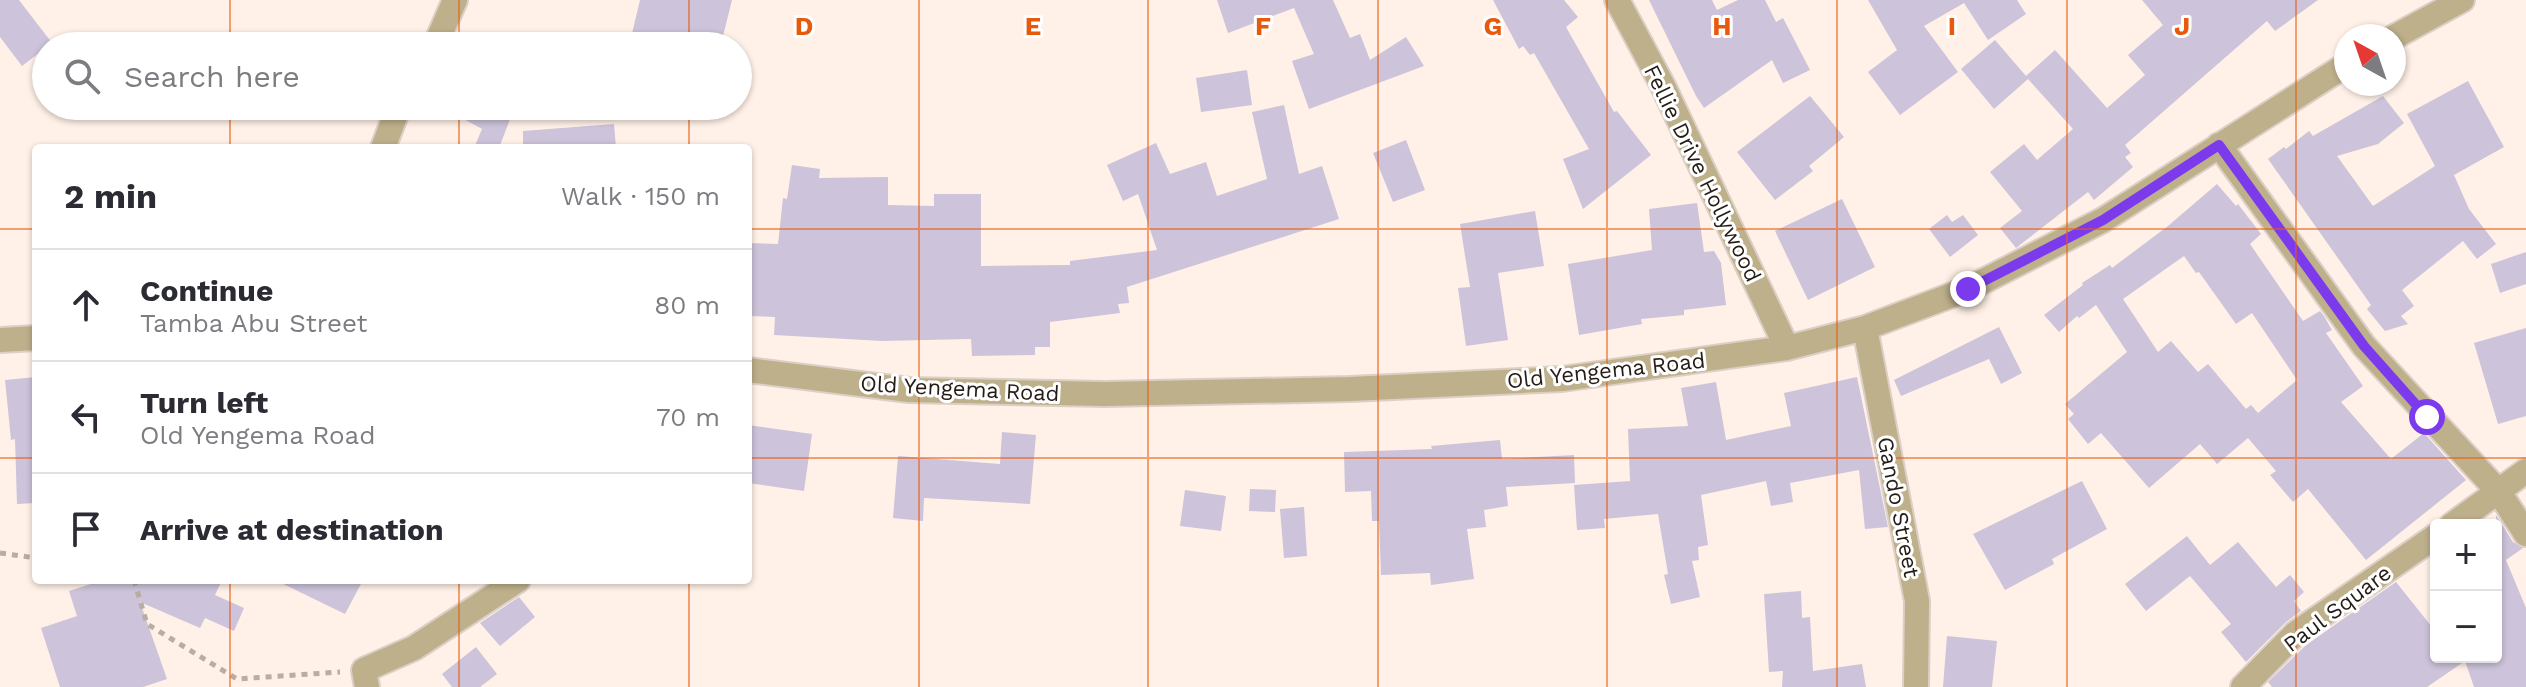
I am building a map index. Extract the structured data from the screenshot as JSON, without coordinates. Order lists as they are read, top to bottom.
{
  "streets": {
    "street": [
      "Fellie Drive Hollywood",
      "Old Yengema Road",
      "Gando Street",
      "Paul Square"
    ]
  },
  "crossings": [
    ["Fellie Drive Hollywood", "Old Yengema Road"],
    ["Old Yengema Road", "Gando Street"]
  ],
  "north": "top left",
  "page": {
    "search": "Search here",
    "heading": ["2 min", "Walk · 150 m"],
    "list": [
      ["Continue", "Tamba Abu Street", "80 m"],
      ["Turn left", "Old Yengema Road", "70 m"],
      "Arrive at destination"
    ],
    "map_buttons": ["+", "−"]
  },
  "grid": {
    "columns": [
      "D",
      "E",
      "F",
      "G",
      "H",
      "I",
      "J"
    ]
  }
}
